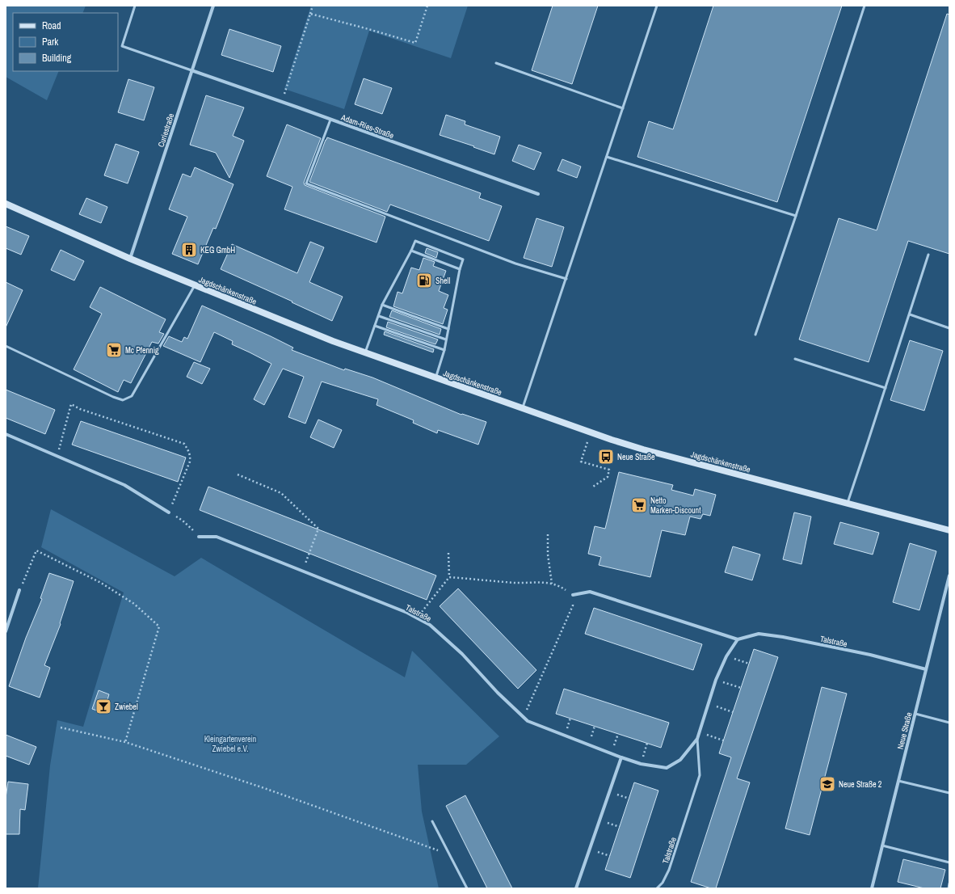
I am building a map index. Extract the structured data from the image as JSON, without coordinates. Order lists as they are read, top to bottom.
{
  "streets": {
    "main road": ["Jagdschänkenstraße"],
    "street": [
      "Adam-Ries-Straße",
      "Curiestraße",
      "Talstraße",
      "Neue Straße"
    ]
  },
  "crossings": [
    ["Adam-Ries-Straße", "Curiestraße"],
    ["Curiestraße", "Jagdschänkenstraße"],
    ["Talstraße", "Neue Straße"]
  ],
  "parks": ["Kleingartenverein Zwiebel e.V."],
  "places": {
    "building": ["KEG GmbH"],
    "fuel station": ["Shell"],
    "supermarket": ["Mc Pfennig", "Netto Marken-Discount"],
    "bus stop": ["Neue Straße"],
    "bar": ["Zwiebel"],
    "school or university": ["Neue Straße 2"]
  },
  "legend": ["Road", "Park", "Building"]
}
